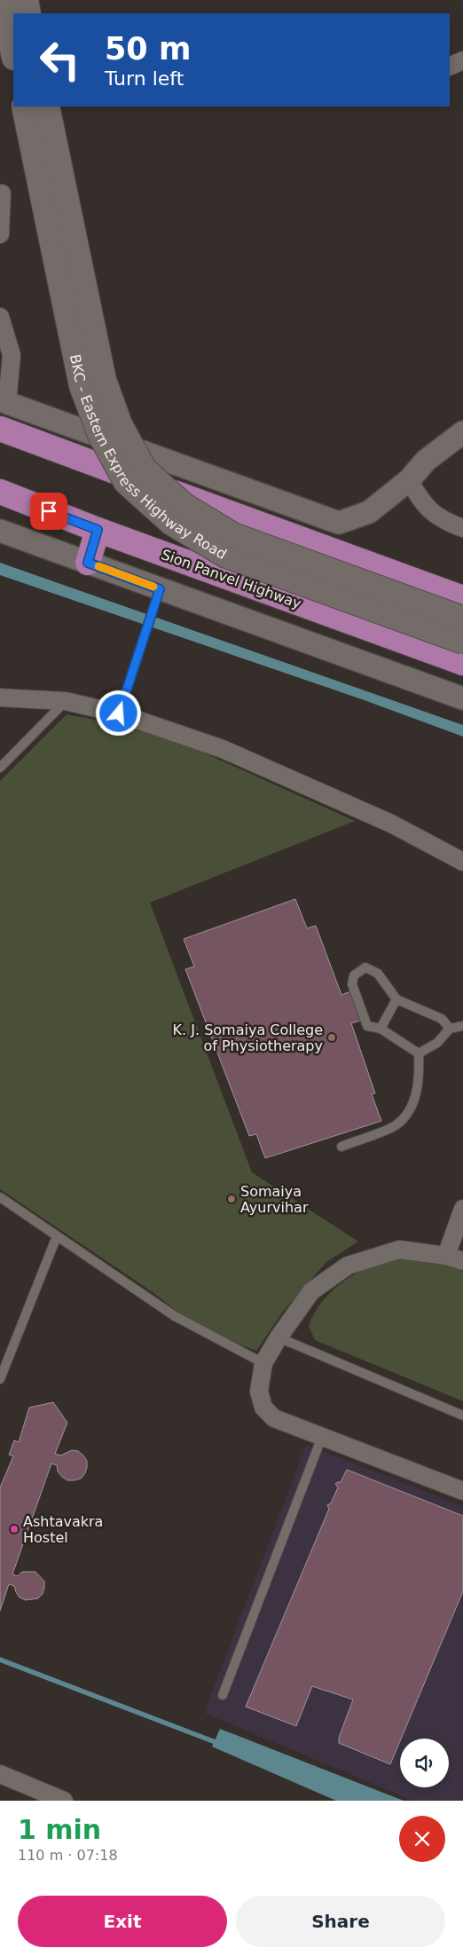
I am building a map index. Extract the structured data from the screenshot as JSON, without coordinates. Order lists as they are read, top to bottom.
{
  "streets": {
    "highway": ["Sion Panvel Highway"],
    "main road": ["BKC - Eastern Express Highway Road"]
  },
  "places": ["K. J. Somaiya College of Physiotherapy", "Somaiya Ayurvihar", "Ashtavakra Hostel"],
  "page": {
    "turn": ["50 m", "Turn left"],
    "heading": ["1 min", "110 m · 07:18"],
    "buttons": ["Exit", "Share"]
  }
}
